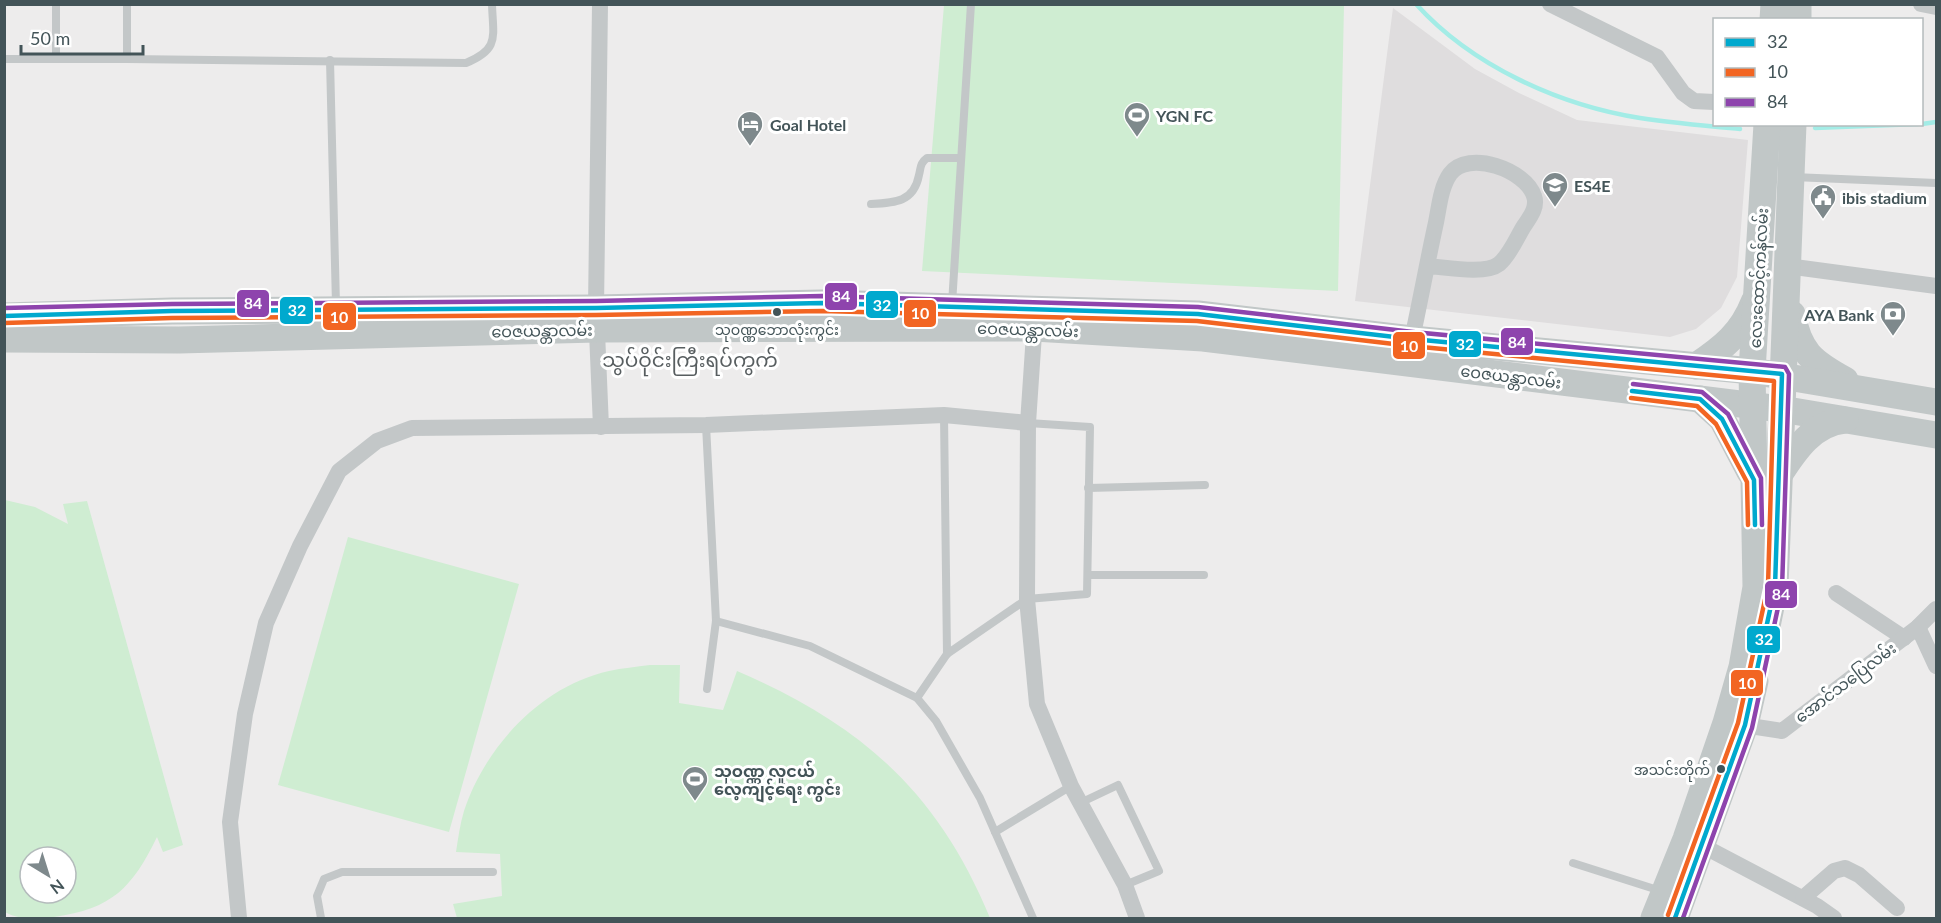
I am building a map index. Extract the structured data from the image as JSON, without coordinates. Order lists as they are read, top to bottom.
{
  "streets": {
    "main road": ["လေးထောင့်ကန်လမ်း", "ဝေဇယန္တာလမ်း"],
    "street": ["အောင်သပြေလမ်း"]
  },
  "crossings": [
    ["လေးထောင့်ကန်လမ်း", "ဝေဇယန္တာလမ်း"],
    ["လေးထောင့်ကန်လမ်း", "အောင်သပြေလမ်း"]
  ],
  "districts": ["သွပ်ဝိုင်းကြီးရပ်ကွက်"],
  "places": {
    "sports": ["YGN FC", "သုဝဏ္ဏ လူငယ် လေ့ကျင့်ရေး ကွင်း"],
    "hotel": ["Goal Hotel"],
    "school or university": ["ES4E"],
    "public building": ["ibis stadium"],
    "other": ["သုဝဏ္ဏဘောလုံးကွင်း", "အသင်းတိုက်"],
    "bank": ["AYA Bank"]
  },
  "lines": ["transit line 84", "transit line 32", "transit line 10"],
  "legend": ["32", "10", "84"],
  "scale_bar": "50 m",
  "north": "bottom right"
}
